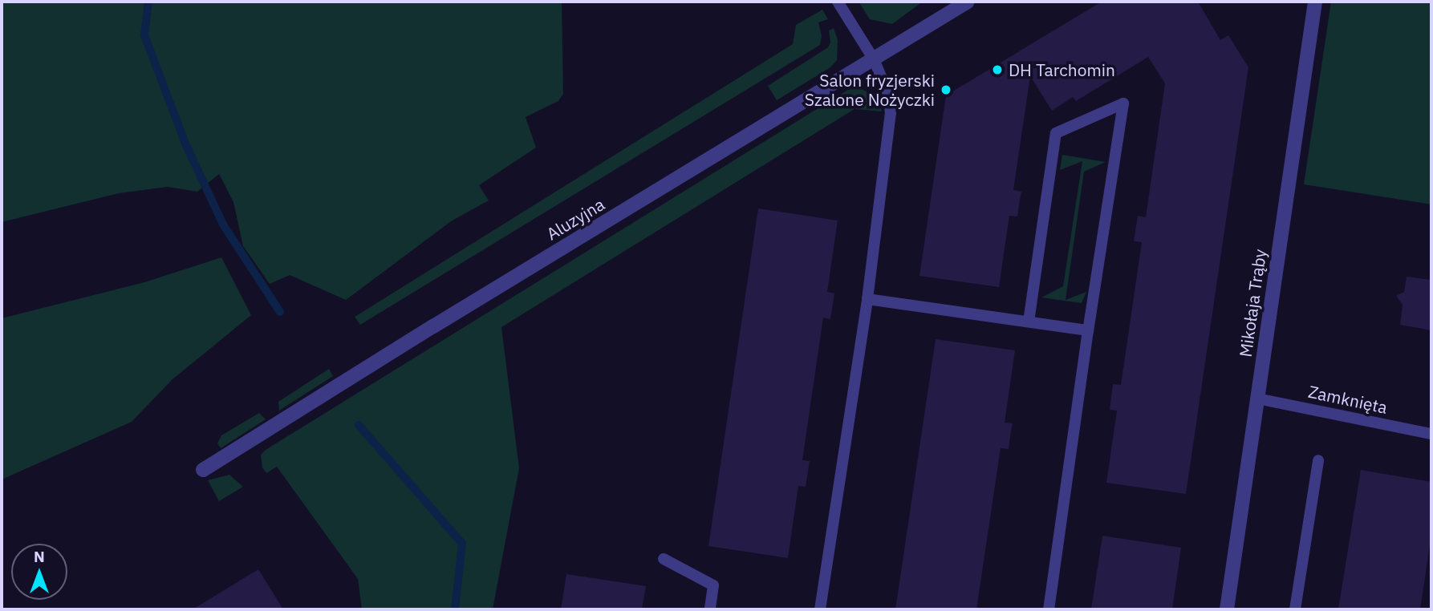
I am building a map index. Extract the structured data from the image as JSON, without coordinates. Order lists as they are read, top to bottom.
{
  "streets": {
    "street": ["Aluzyjna", "Mikołaja Trąby"],
    "lane": ["Zamknięta"]
  },
  "crossings": [
    ["Mikołaja Trąby", "Zamknięta"]
  ],
  "places": ["DH Tarchomin", "Salon fryzjerski Szalone Nożyczki"],
  "north": "top"
}
